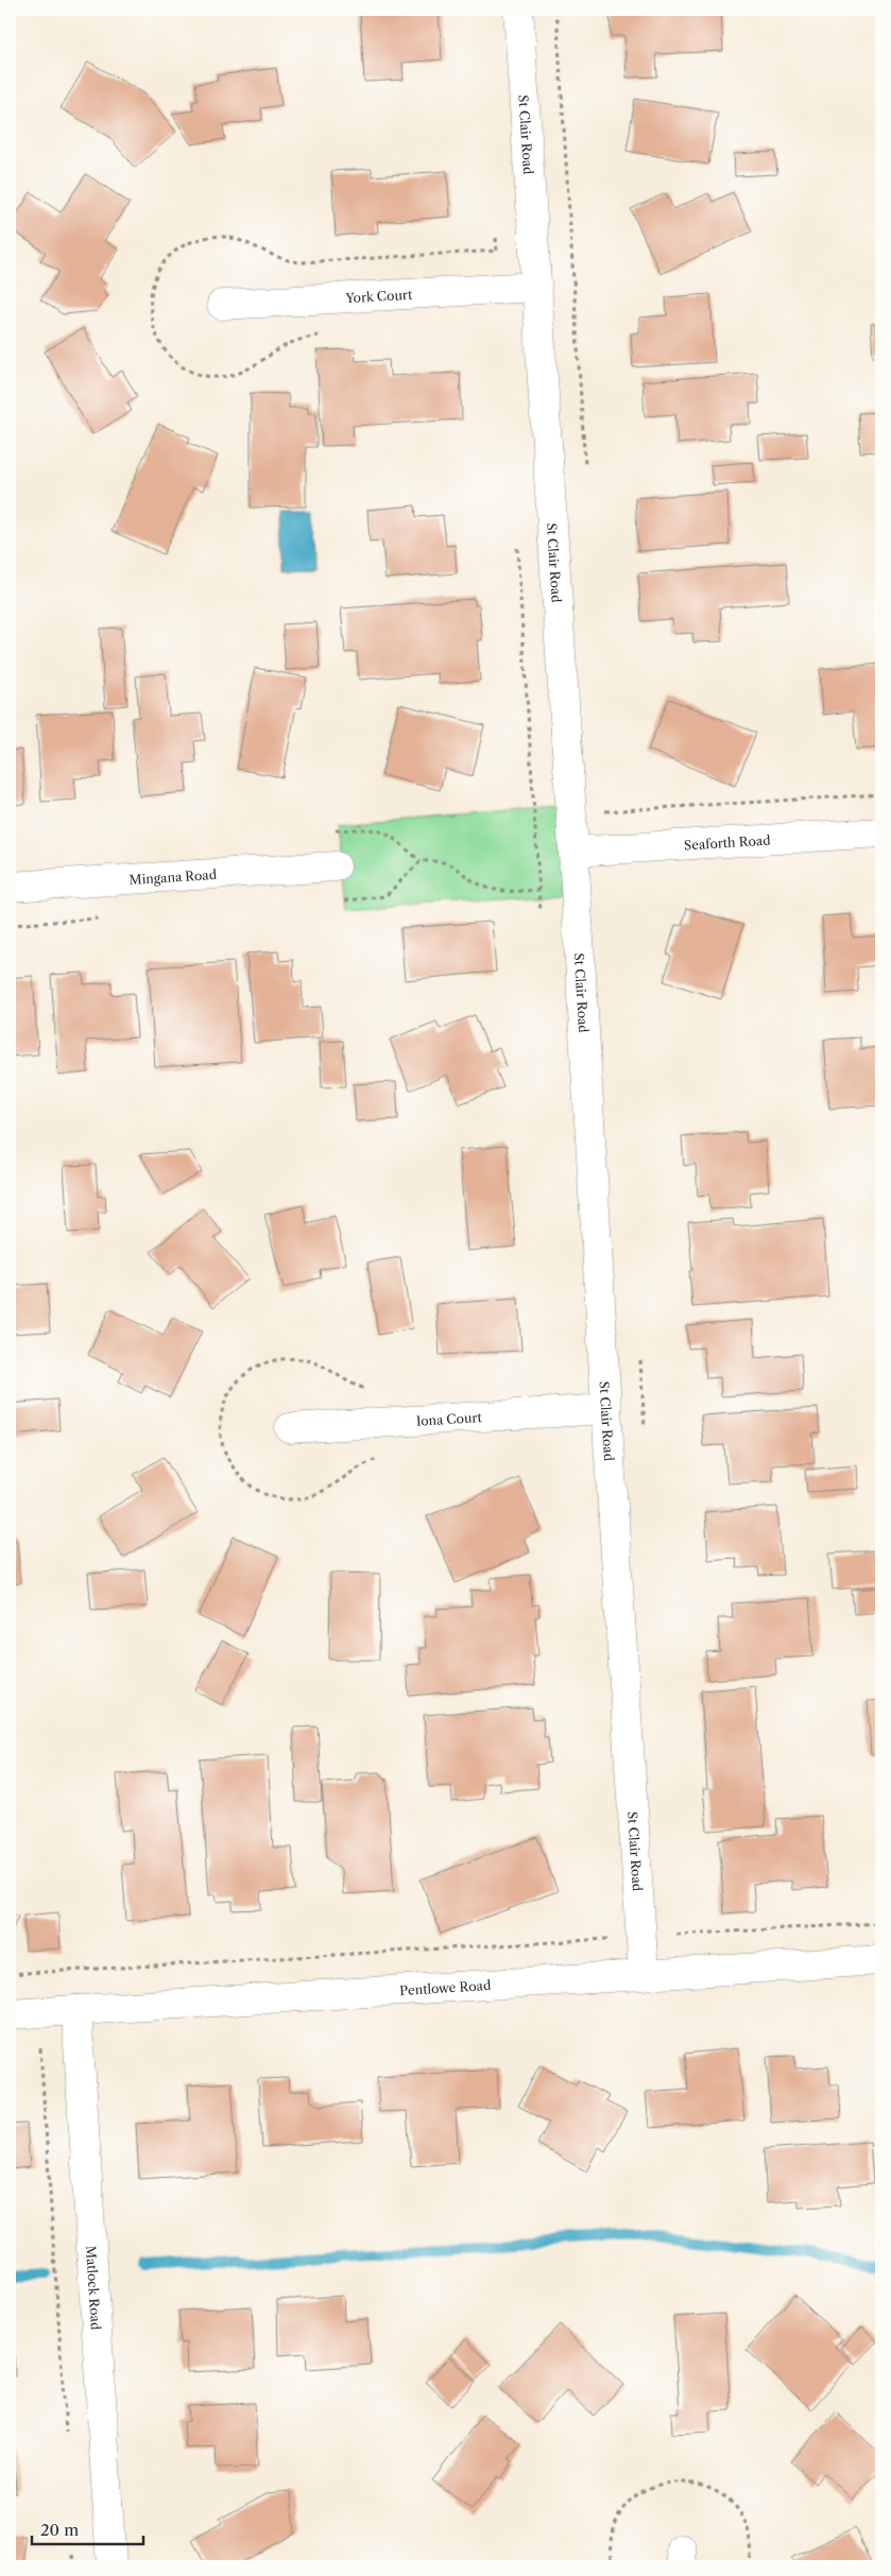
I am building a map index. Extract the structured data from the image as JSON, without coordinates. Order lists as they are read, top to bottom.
{
  "streets": {
    "street": [
      "St Clair Road",
      "York Court",
      "Seaforth Road",
      "Mingana Road",
      "Iona Court",
      "Pentlowe Road",
      "Matlock Road"
    ]
  },
  "crossings": [
    ["St Clair Road", "York Court"],
    ["St Clair Road", "Seaforth Road"],
    ["St Clair Road", "Iona Court"],
    ["St Clair Road", "Pentlowe Road"],
    ["Pentlowe Road", "Matlock Road"]
  ],
  "scale_bar": "20 m"
}
